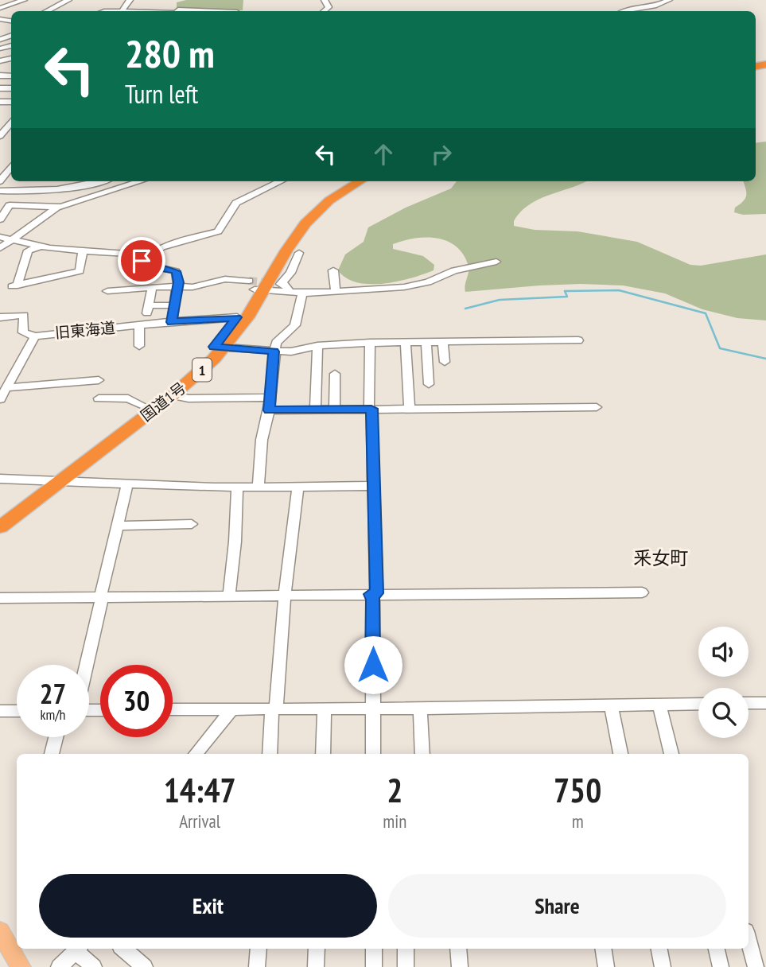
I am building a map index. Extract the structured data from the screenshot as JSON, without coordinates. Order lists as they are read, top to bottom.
{
  "streets": {
    "highway": ["1", "国道1号"],
    "street": ["旧東海道"]
  },
  "crossings": [
    ["旧東海道", "国道1号"]
  ],
  "districts": ["釆女町"],
  "page": {
    "turn": ["280 m", "Turn left"],
    "speed": "27 km/h",
    "limit": "30",
    "eta": [
      "14:47",
      "Arrival",
      "2",
      "min",
      "750",
      "m"
    ],
    "buttons": ["Exit", "Share"]
  }
}
